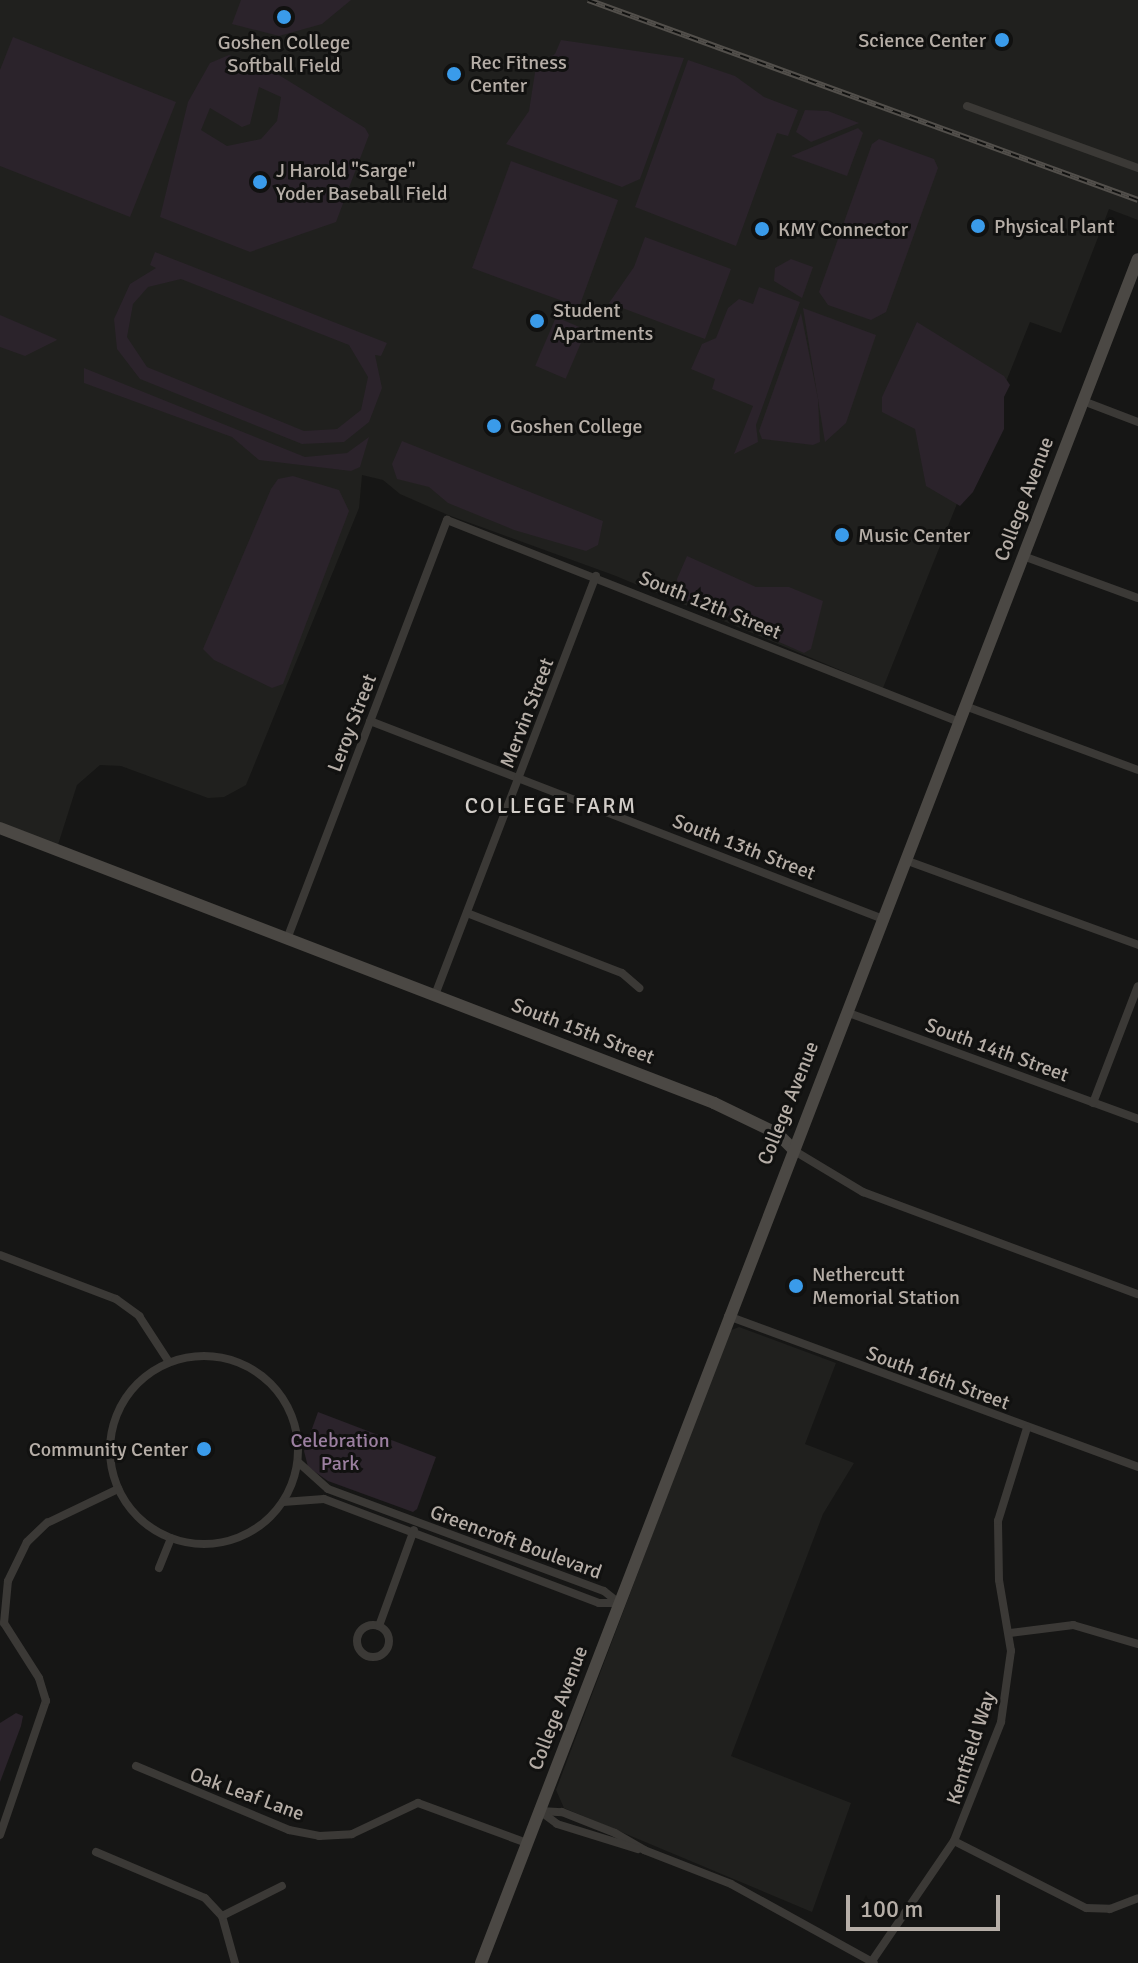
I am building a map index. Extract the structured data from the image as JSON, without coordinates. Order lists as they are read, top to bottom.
{
  "streets": {
    "main road": ["College Avenue", "South 15th Street"],
    "street": [
      "South 12th Street",
      "Mervin Street",
      "Leroy Street",
      "South 13th Street",
      "South 14th Street",
      "South 16th Street",
      "Greencroft Boulevard",
      "Kentfield Way",
      "Oak Leaf Lane"
    ]
  },
  "crossings": [
    ["College Avenue", "South 12th Street"],
    ["College Avenue", "South 13th Street"],
    ["College Avenue", "South 15th Street"],
    ["College Avenue", "South 14th Street"],
    ["College Avenue", "South 16th Street"],
    ["College Avenue", "Greencroft Boulevard"],
    ["College Avenue", "Oak Leaf Lane"],
    ["South 12th Street", "Mervin Street"],
    ["South 12th Street", "Leroy Street"],
    ["Mervin Street", "South 13th Street"],
    ["Mervin Street", "South 15th Street"],
    ["Leroy Street", "South 13th Street"],
    ["Leroy Street", "South 15th Street"],
    ["South 16th Street", "Kentfield Way"]
  ],
  "districts": ["COLLEGE FARM"],
  "parks": ["Celebration Park"],
  "places": [
    "Goshen College Softball Field",
    "Science Center",
    "Rec Fitness Center",
    "J Harold \"Sarge\" Yoder Baseball Field",
    "Physical Plant",
    "KMY Connector",
    "Student Apartments",
    "Goshen College",
    "Music Center",
    "Nethercutt Memorial Station",
    "Community Center"
  ],
  "scale_bar": "100 m"
}
